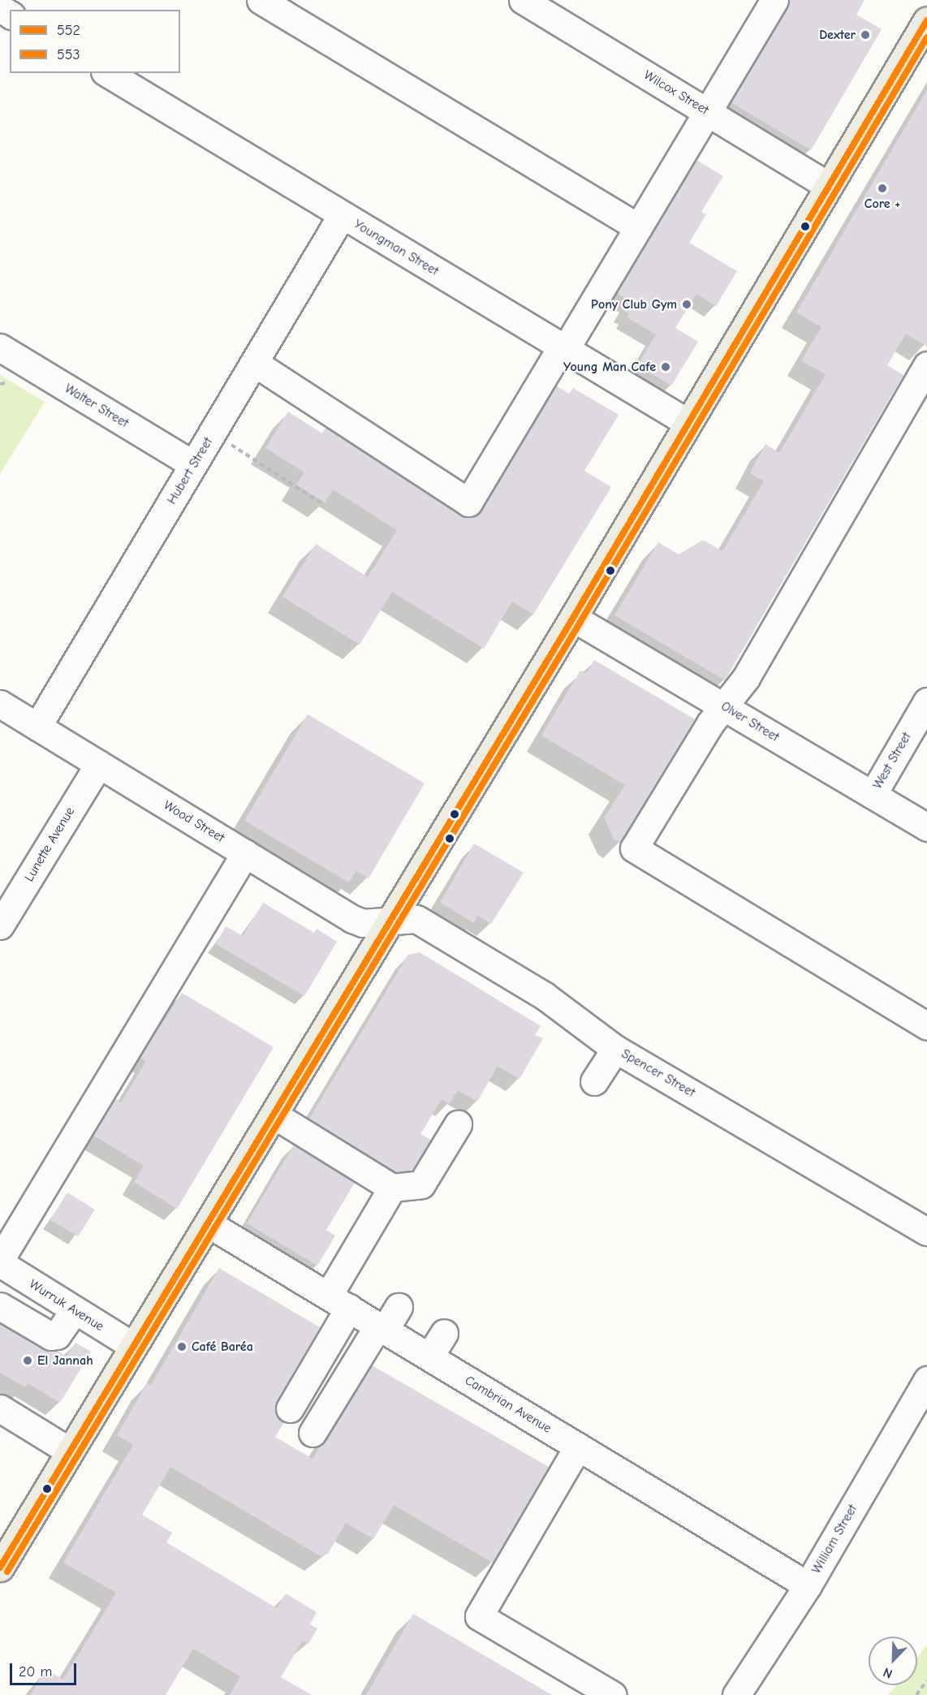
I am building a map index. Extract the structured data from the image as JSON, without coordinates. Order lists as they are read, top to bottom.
{
  "streets": {
    "street": [
      "Wilcox Street",
      "Youngman Street",
      "Walter Street",
      "Hubert Street",
      "Olver Street",
      "West Street",
      "Wood Street",
      "Lunette Avenue",
      "Spencer Street",
      "Wurruk Avenue",
      "Cambrian Avenue",
      "William Street"
    ]
  },
  "crossings": [
    ["Youngman Street", "Hubert Street"],
    ["Walter Street", "Hubert Street"],
    ["Hubert Street", "Wood Street"],
    ["Olver Street", "West Street"],
    ["Wood Street", "Lunette Avenue"],
    ["Wood Street", "Spencer Street"],
    ["Cambrian Avenue", "William Street"]
  ],
  "places": [
    "Dexter",
    "Core +",
    "Pony Club Gym",
    "Young Man Cafe",
    "Café Baréa",
    "El Jannah"
  ],
  "lines": ["transit line 552", "transit line 553"],
  "legend": ["552", "553"],
  "scale_bar": "20 m",
  "north": "bottom left"
}
